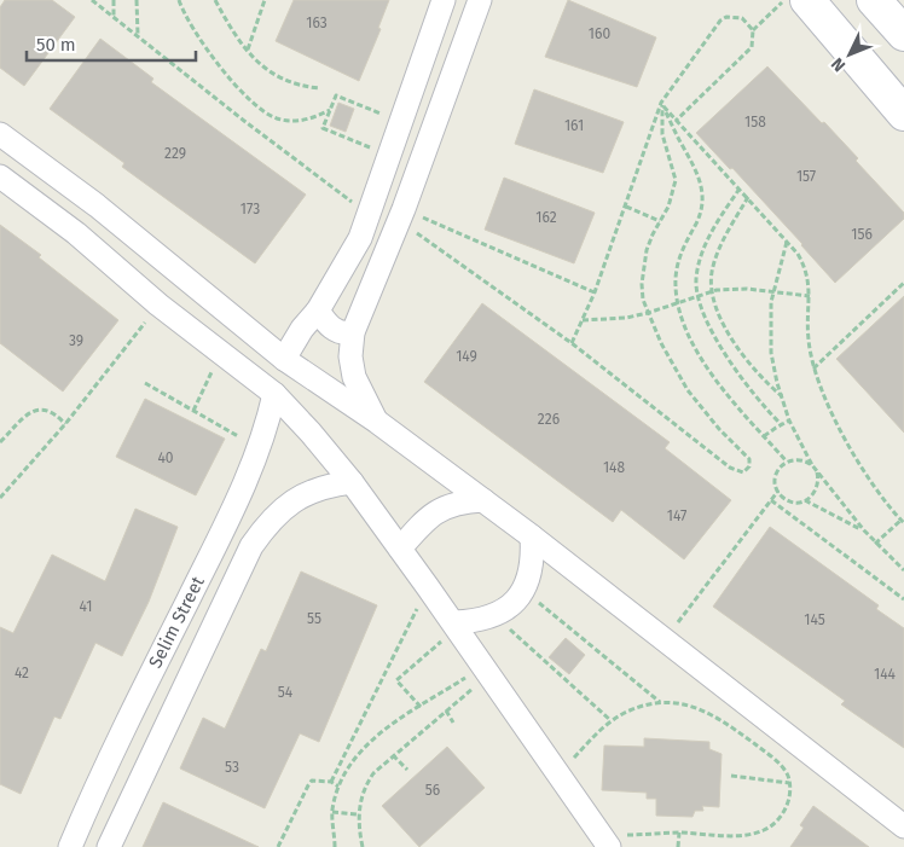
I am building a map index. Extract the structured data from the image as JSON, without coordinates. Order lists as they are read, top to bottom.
{
  "streets": {
    "street": ["Selim Street"]
  },
  "house_numbers": [
    "163",
    "160",
    "158",
    "161",
    "229",
    "157",
    "173",
    "162",
    "156",
    "39",
    "149",
    "226",
    "40",
    "148",
    "147",
    "41",
    "55",
    "145",
    "42",
    "144",
    "54",
    "53",
    "56"
  ],
  "scale_bar": "50 m",
  "north": "bottom left"
}
